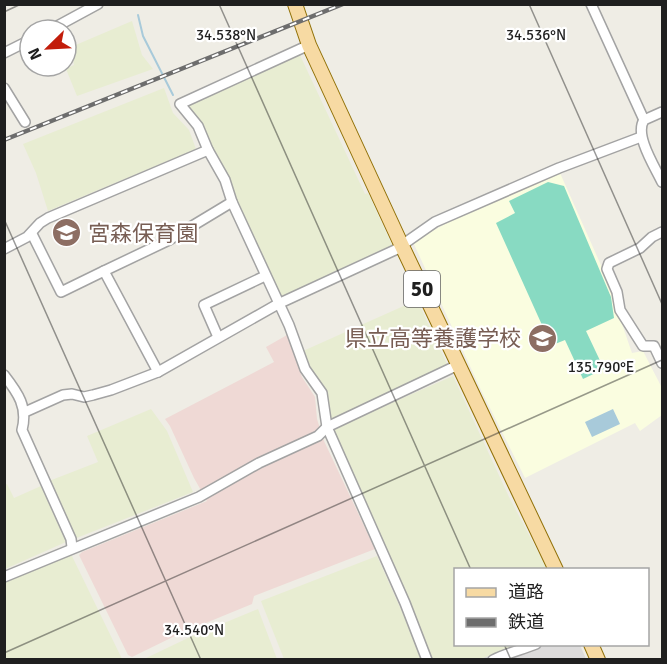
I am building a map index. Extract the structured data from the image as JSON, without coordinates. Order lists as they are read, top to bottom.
{
  "streets": {
    "main road": ["50"]
  },
  "places": {
    "school or university": ["宮森保育園", "県立高等養護学校"]
  },
  "legend": ["道路", "鉄道"],
  "north": "bottom left",
  "coordinates": [
    "34.538°N",
    "34.536°N",
    "135.790°E",
    "34.540°N"
  ]
}
